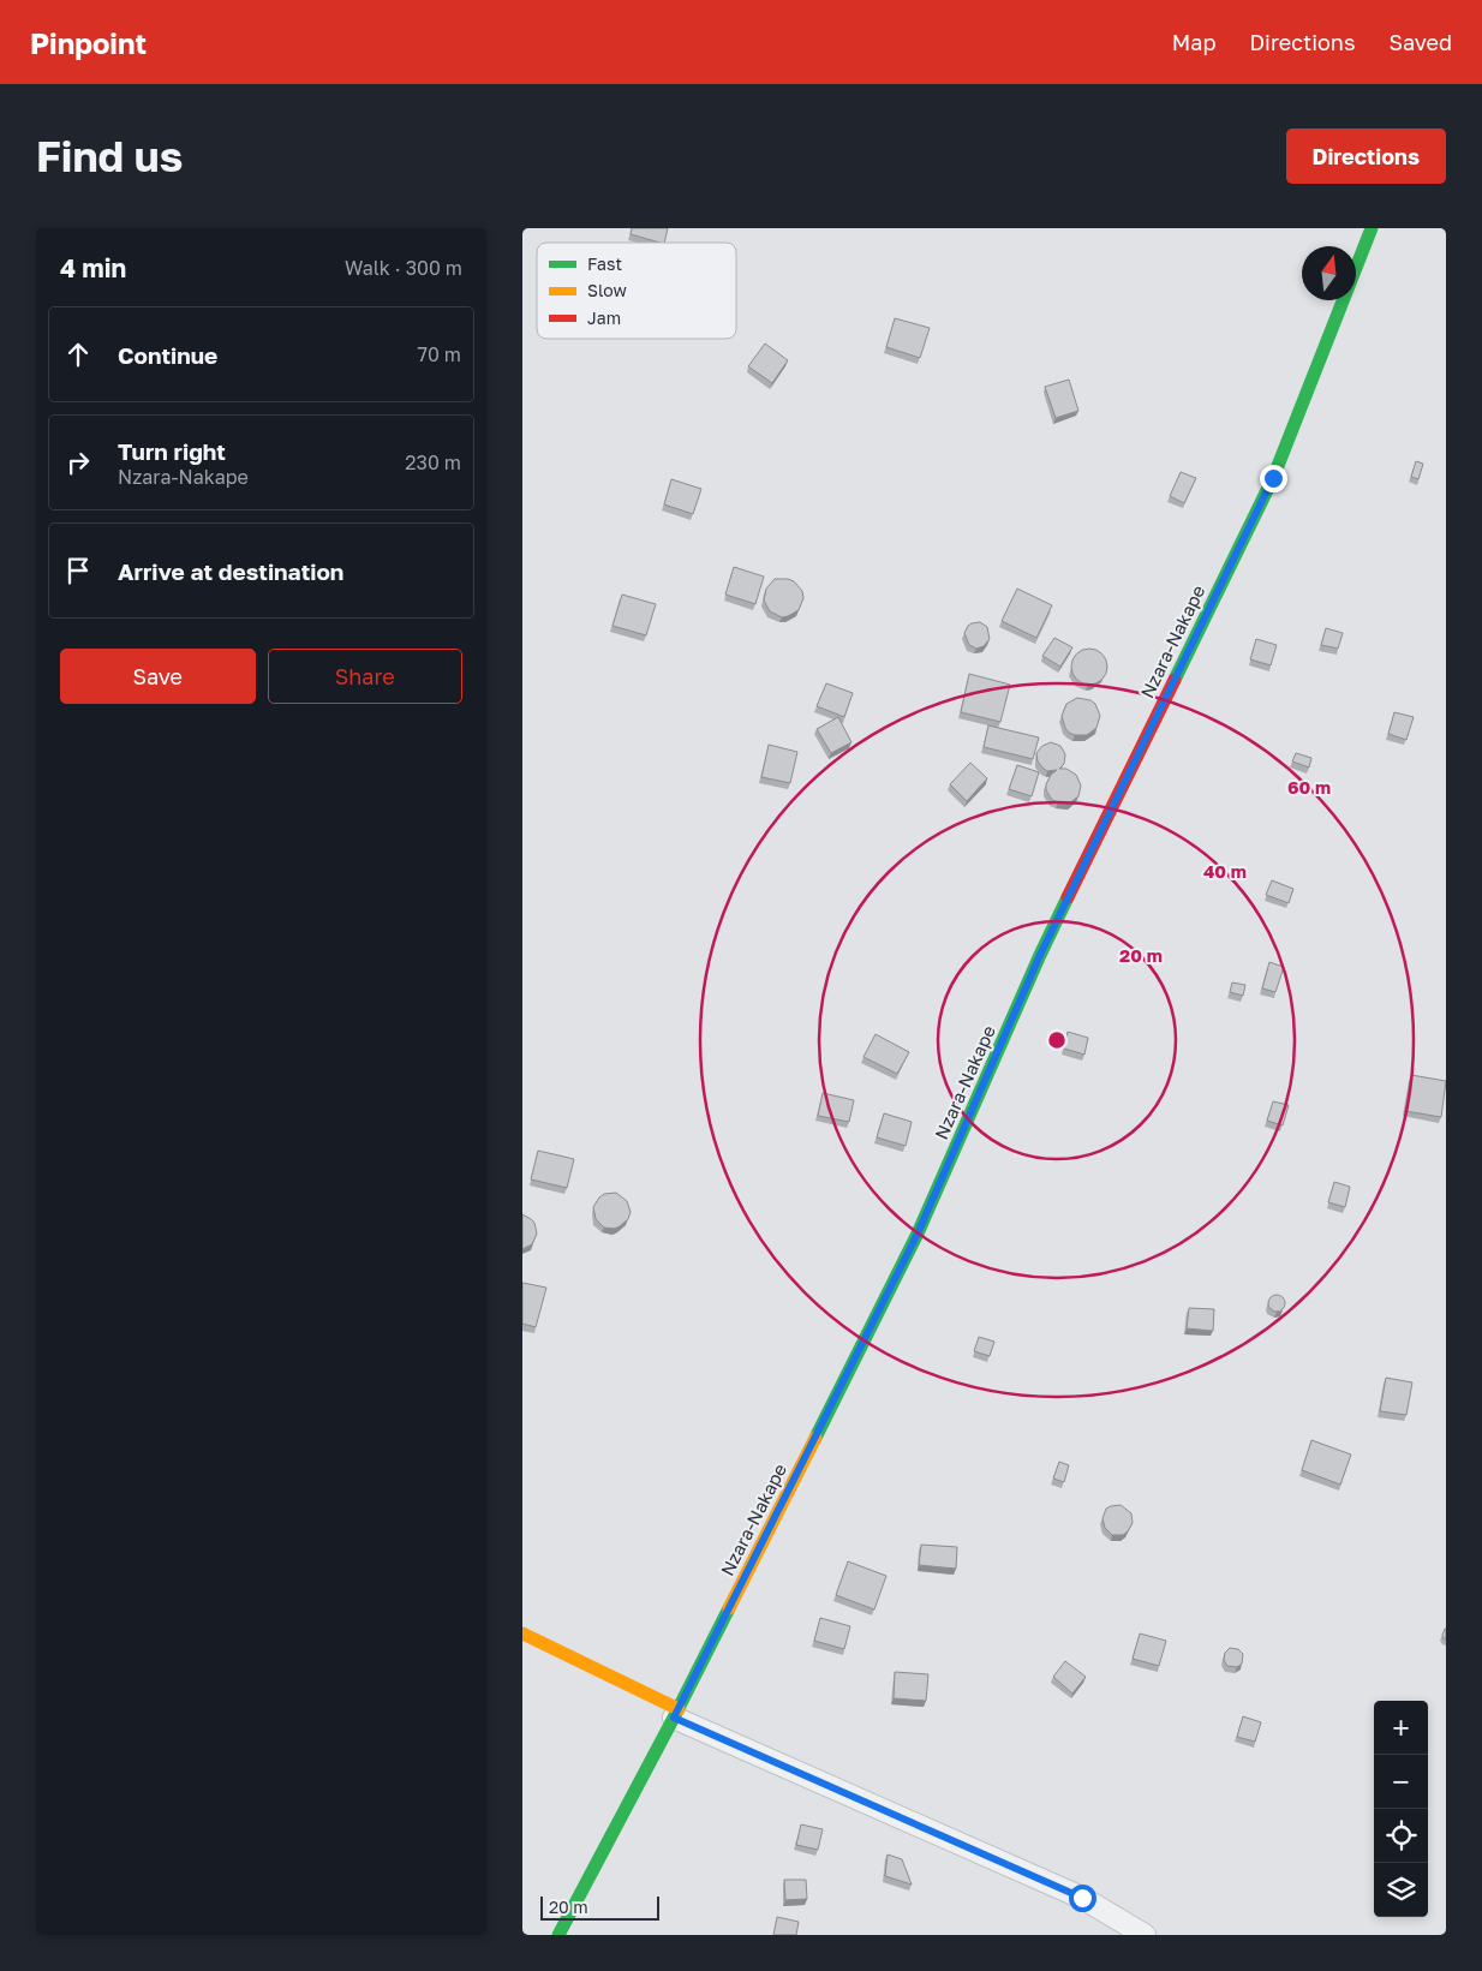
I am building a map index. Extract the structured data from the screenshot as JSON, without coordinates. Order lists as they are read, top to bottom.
{
  "streets": {
    "street": ["Nzara-Nakape"]
  },
  "legend": ["Fast", "Slow", "Jam"],
  "scale_bar": "20 m",
  "north": "top",
  "page": {
    "header": "Pinpoint",
    "nav": ["Map", "Directions", "Saved"],
    "buttons": [
      "Directions",
      ["Save", "Share"]
    ],
    "title": "Find us",
    "heading": ["4 min", "Walk · 300 m"],
    "list": [
      ["Continue", "70 m"],
      ["Turn right", "Nzara-Nakape", "230 m"],
      "Arrive at destination"
    ],
    "map_buttons": ["+", "−"],
    "scale": "20 m"
  },
  "rings": ["60 m", "40 m", "20 m"]
}
